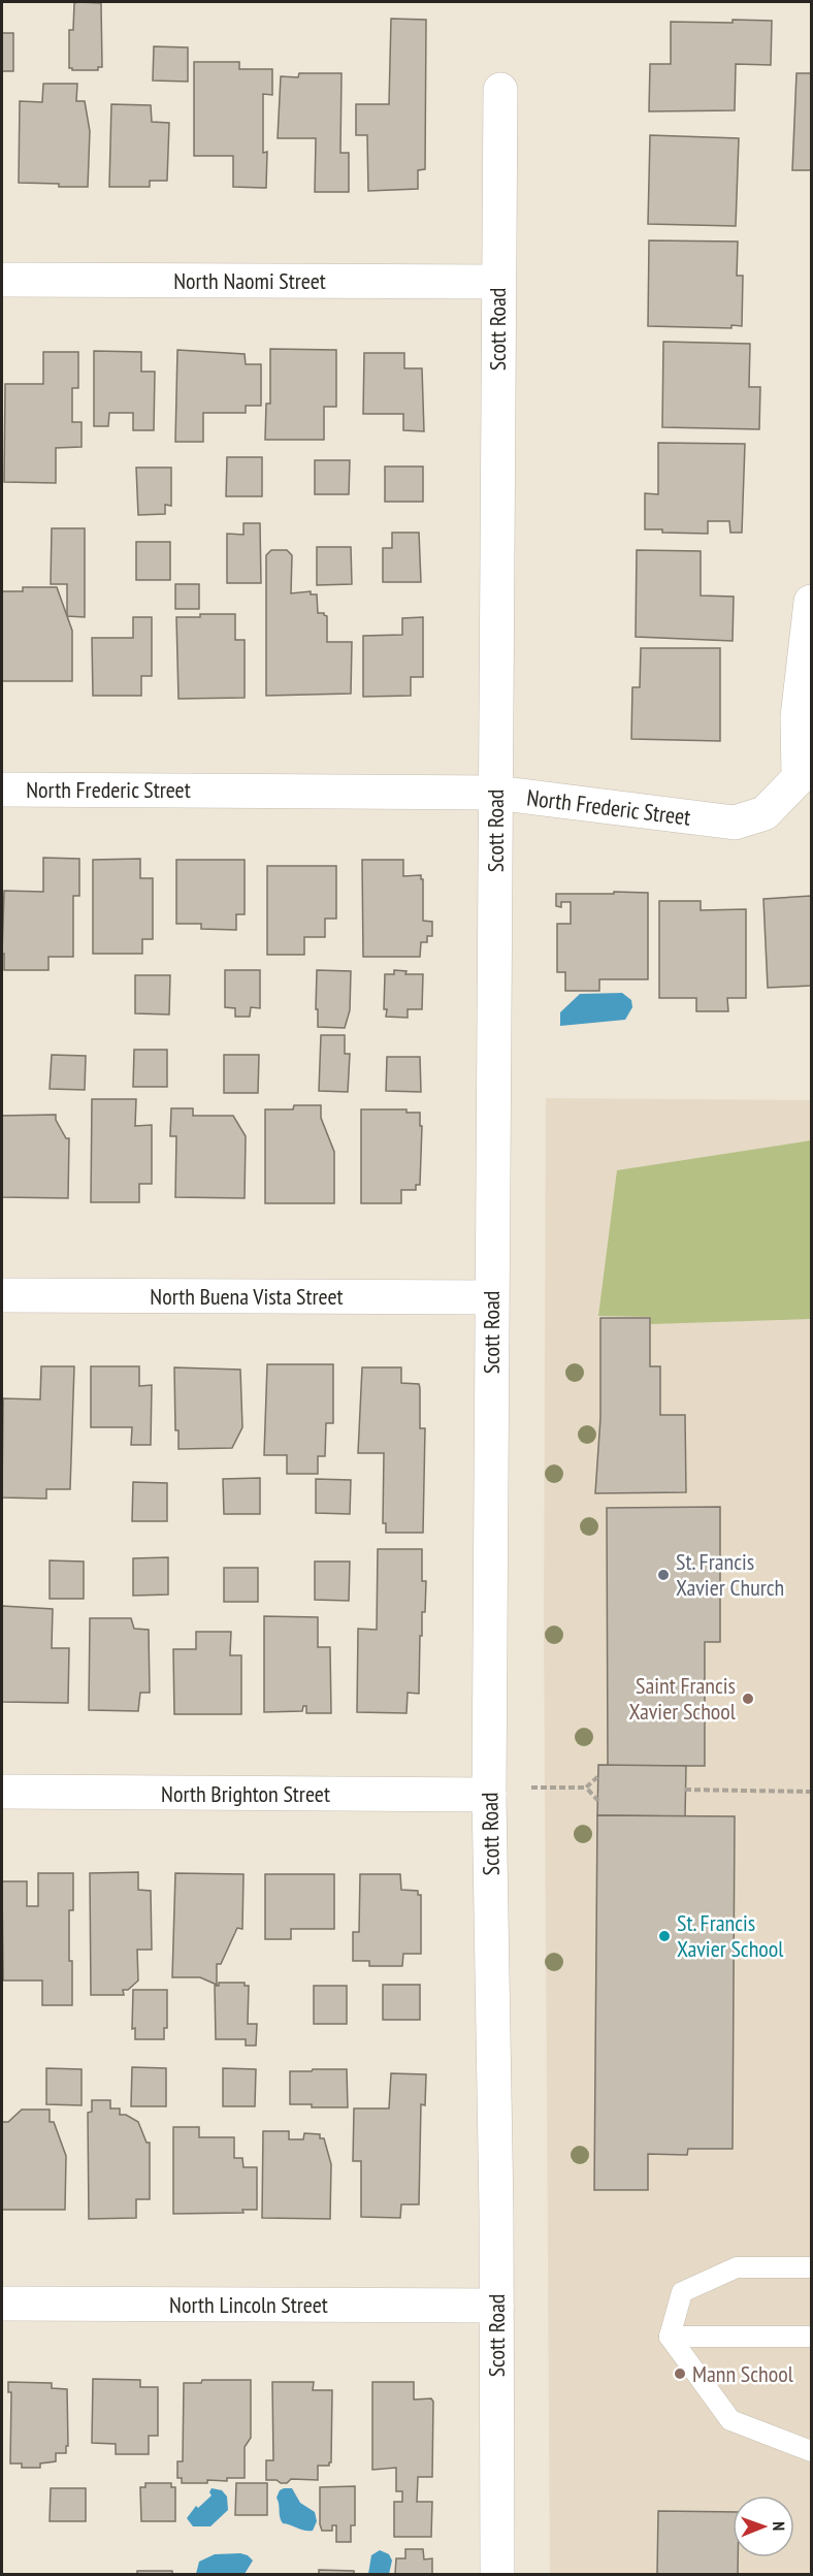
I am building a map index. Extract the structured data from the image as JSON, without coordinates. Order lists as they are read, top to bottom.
{
  "streets": {
    "street": [
      "North Naomi Street",
      "Scott Road",
      "North Frederic Street",
      "North Buena Vista Street",
      "North Brighton Street",
      "North Lincoln Street"
    ]
  },
  "crossings": [
    ["North Naomi Street", "Scott Road"],
    ["Scott Road", "North Frederic Street"],
    ["Scott Road", "North Buena Vista Street"],
    ["Scott Road", "North Brighton Street"],
    ["Scott Road", "North Lincoln Street"]
  ],
  "places": [
    "St. Francis Xavier Church",
    "Saint Francis Xavier School",
    "St. Francis Xavier School",
    "Mann School"
  ],
  "north": "right"
}
